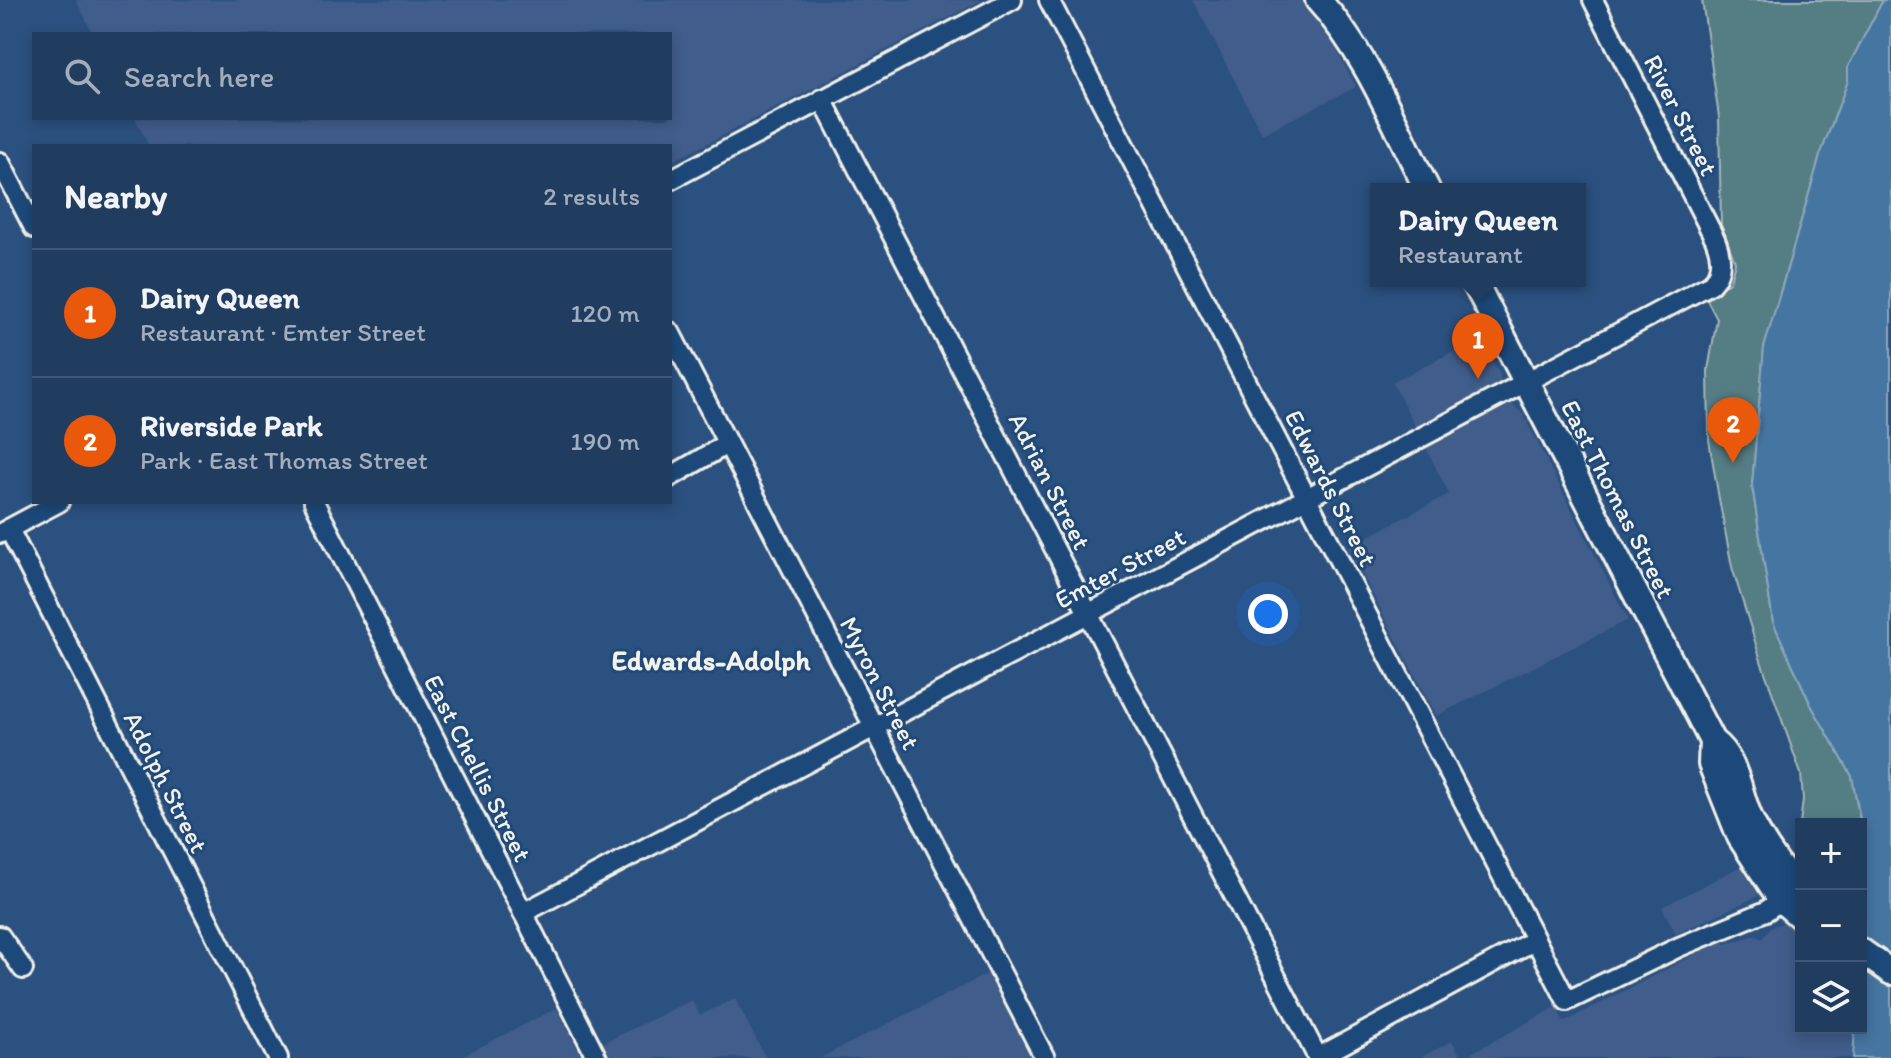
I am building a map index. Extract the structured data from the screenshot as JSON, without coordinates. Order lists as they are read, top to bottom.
{
  "streets": {
    "main road": ["East Thomas Street"],
    "street": [
      "River Street",
      "Adrian Street",
      "Edwards Street",
      "Emter Street",
      "Myron Street",
      "East Chellis Street",
      "Adolph Street"
    ]
  },
  "crossings": [
    ["River Street", "Emter Street"],
    ["Adrian Street", "Emter Street"],
    ["Edwards Street", "East Thomas Street"],
    ["Edwards Street", "Emter Street"],
    ["East Thomas Street", "Emter Street"],
    ["Emter Street", "Myron Street"],
    ["Emter Street", "East Chellis Street"]
  ],
  "districts": ["Edwards-Adolph"],
  "page": {
    "search": "Search here",
    "heading": ["Nearby", "2 results"],
    "popup": ["Dairy Queen", "Restaurant"],
    "list": [
      {
        "mark": "1",
        "name": "Dairy Queen",
        "note": "Restaurant · Emter Street",
        "value": "120 m"
      },
      {
        "mark": "2",
        "name": "Riverside Park",
        "note": "Park · East Thomas Street",
        "value": "190 m"
      }
    ],
    "pins": ["1", "2"],
    "map_buttons": ["+", "−"]
  }
}
